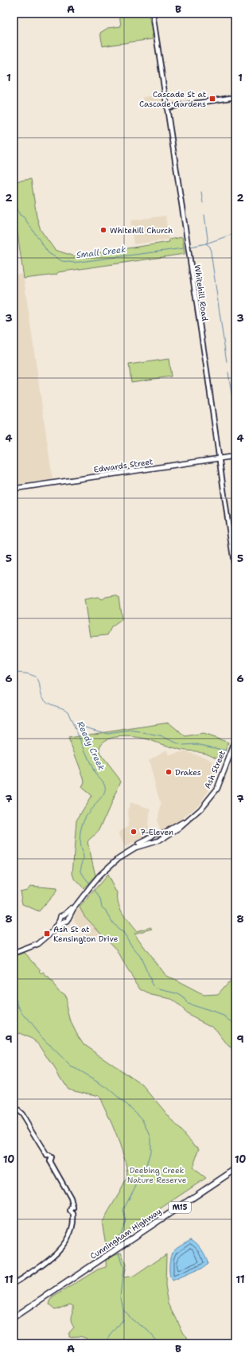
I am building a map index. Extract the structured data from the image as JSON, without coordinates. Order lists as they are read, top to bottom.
{
  "streets": {
    "highway": ["M15", "Cunningham Highway"],
    "main road": ["Edwards Street", "Ash Street"],
    "street": ["Whitehill Road"]
  },
  "crossings": [
    ["Whitehill Road", "Edwards Street"]
  ],
  "water": ["Small Creek", "Reedy Creek"],
  "parks": ["Deebing Creek Nature Reserve"],
  "places": {
    "transit": ["Cascade St at Cascade Gardens", "Ash St at Kensington Drive"],
    "other": ["Whitehill Church", "Drakes", "7-Eleven"]
  },
  "grid": {
    "columns": ["A", "B"],
    "rows": [
      "1",
      "2",
      "3",
      "4",
      "5",
      "6",
      "7",
      "8",
      "9",
      "10",
      "11"
    ]
  }
}
